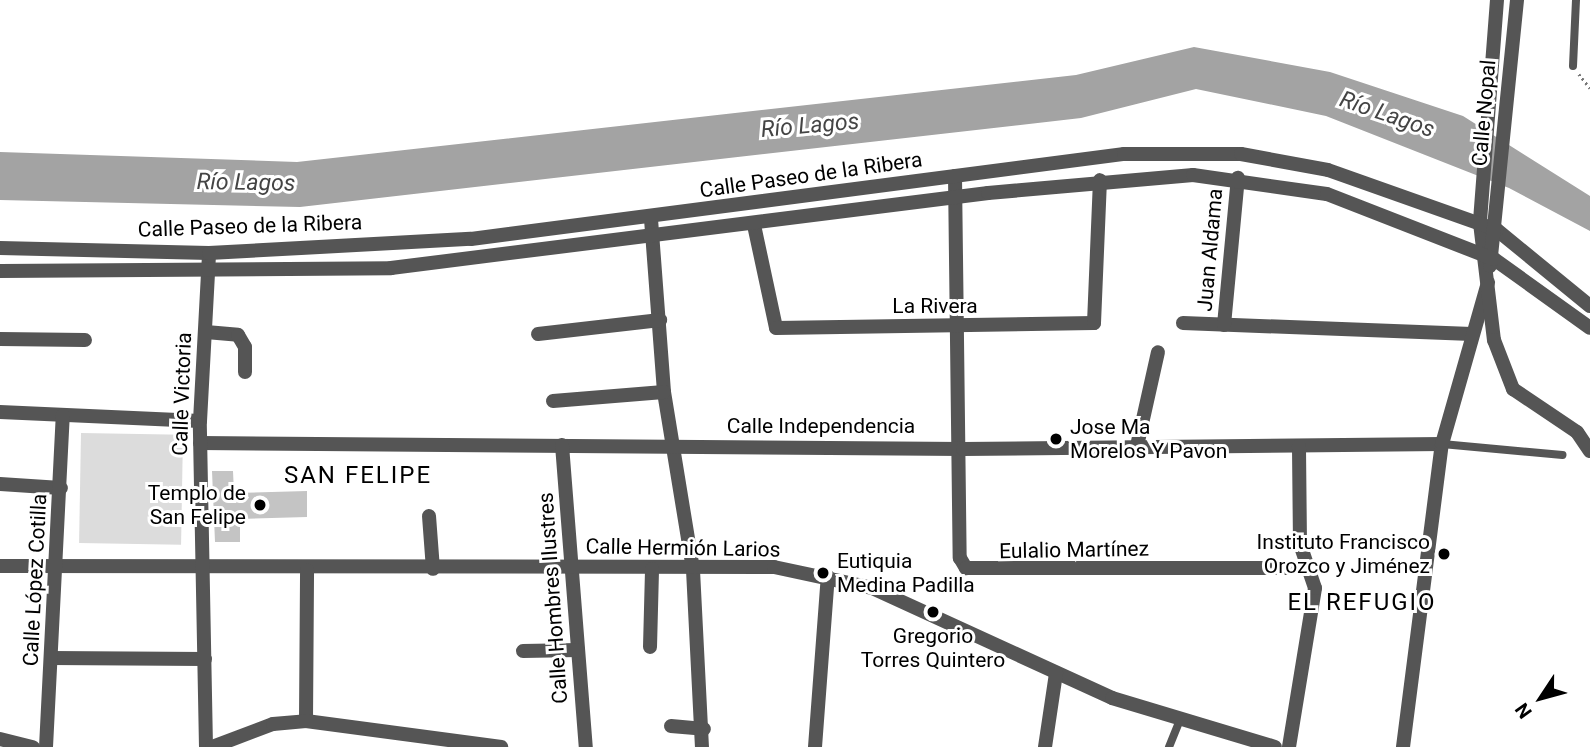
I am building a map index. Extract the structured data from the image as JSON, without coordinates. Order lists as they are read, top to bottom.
{
  "streets": {
    "street": [
      "Calle Nopal",
      "Calle Paseo de la Ribera",
      "Juan Aldama",
      "La Rivera",
      "Calle Victoria",
      "Calle Independencia",
      "Calle Hermión Larios",
      "Eulalio Martínez",
      "Calle López Cotilla",
      "Calle Hombres Ilustres"
    ]
  },
  "crossings": [
    ["Calle Nopal", "Calle Paseo de la Ribera"],
    ["Calle Paseo de la Ribera", "Juan Aldama"],
    ["Calle Paseo de la Ribera", "La Rivera"],
    ["Calle Paseo de la Ribera", "Calle Victoria"],
    ["Calle Victoria", "Calle Independencia"],
    ["Calle Victoria", "Calle Hermión Larios"],
    ["Calle Independencia", "Eulalio Martínez"],
    ["Calle Independencia", "Calle Hombres Ilustres"],
    ["Calle Hermión Larios", "Calle López Cotilla"],
    ["Calle Hermión Larios", "Calle Hombres Ilustres"]
  ],
  "districts": ["SAN FELIPE", "EL REFUGIO"],
  "water": ["Río Lagos"],
  "places": [
    "Jose Ma Morelos Y Pavon",
    "Templo de San Felipe",
    "Instituto Francisco Orozco y Jiménez",
    "Eutiquia Medina Padilla",
    "Gregorio Torres Quintero"
  ],
  "north": "bottom left"
}
